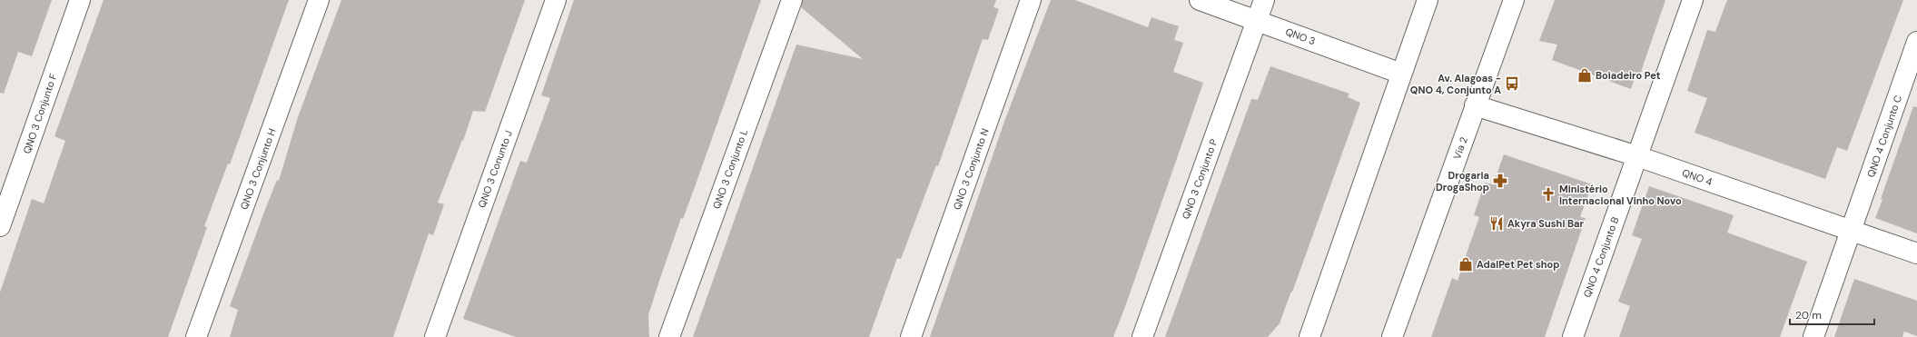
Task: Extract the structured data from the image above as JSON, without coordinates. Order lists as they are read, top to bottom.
{
  "streets": {
    "street": [
      "QNO 3",
      "QNO 3 Conjunto F",
      "QNO 4 Conjunto C",
      "Via 2",
      "QNO 3 Conjunto H",
      "QNO 3 Conunto J",
      "QNO 3 Conjunto L",
      "QNO 3 Conjunto N",
      "QNO 4",
      "QNO 3 Conjunto P",
      "QNO 4 Conjunto B"
    ]
  },
  "crossings": [
    ["QNO 3", "QNO 3 Conjunto P"],
    ["QNO 4 Conjunto C", "QNO 4"],
    ["Via 2", "QNO 4"],
    ["QNO 4", "QNO 4 Conjunto B"]
  ],
  "places": {
    "shop": ["Boiadeiro Pet", "AdalPet Pet shop"],
    "bus stop": ["Av. Alagoas - QNO 4, Conjunto A"],
    "pharmacy": ["Drogaria DrogaShop"],
    "church": ["Ministério Internacional Vinho Novo"],
    "restaurant": ["Akyra Sushi Bar"]
  },
  "scale_bar": "20 m"
}
